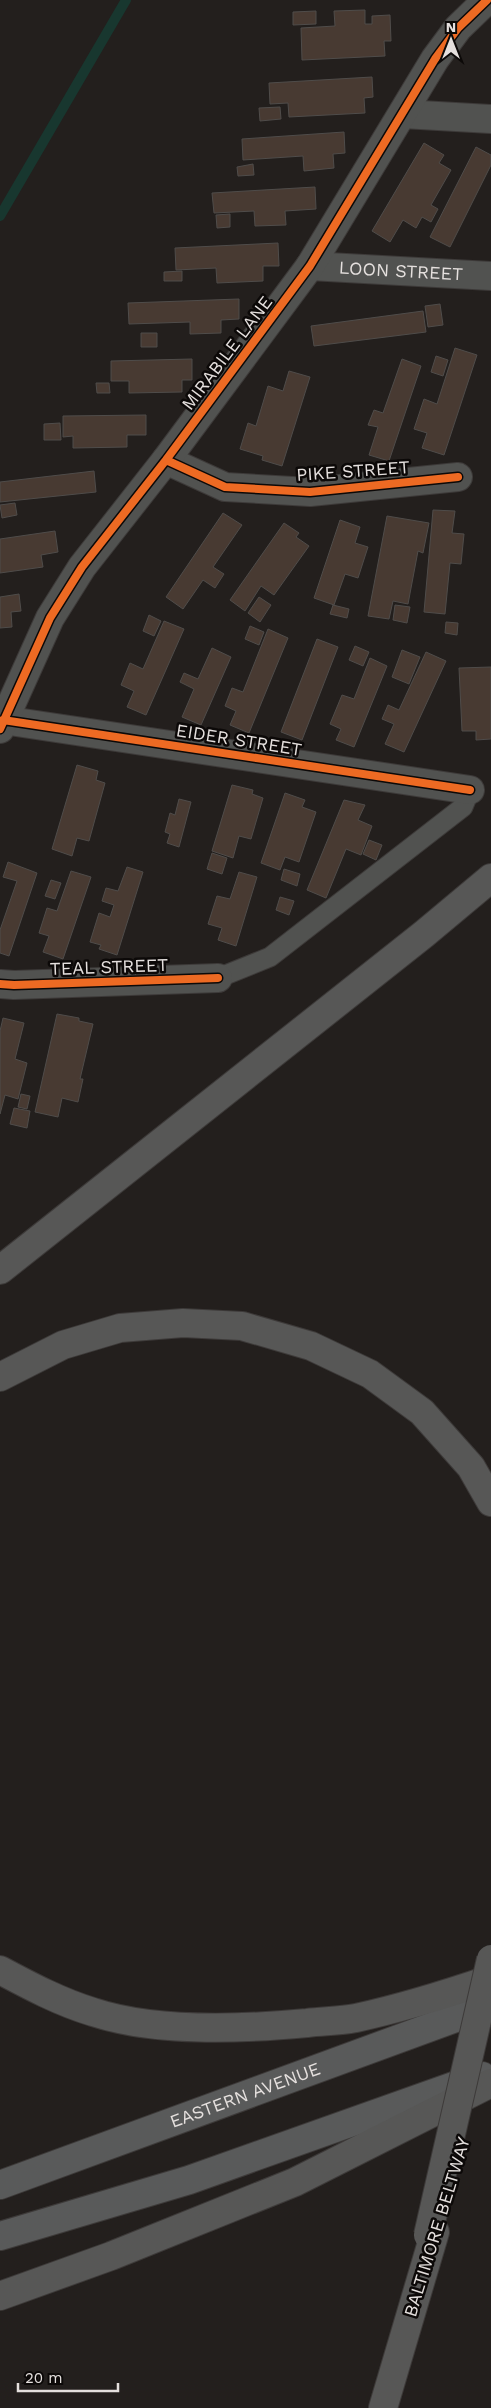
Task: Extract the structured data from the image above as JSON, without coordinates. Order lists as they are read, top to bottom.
{
  "streets": {
    "highway": ["BALTIMORE BELTWAY"],
    "main road": ["EASTERN AVENUE"],
    "street": [
      "LOON STREET",
      "MIRABILE LANE",
      "PIKE STREET",
      "EIDER STREET",
      "TEAL STREET"
    ]
  },
  "crossings": [
    ["LOON STREET", "MIRABILE LANE"],
    ["MIRABILE LANE", "PIKE STREET"],
    ["MIRABILE LANE", "EIDER STREET"]
  ],
  "scale_bar": "20 m",
  "north": "top"
}
